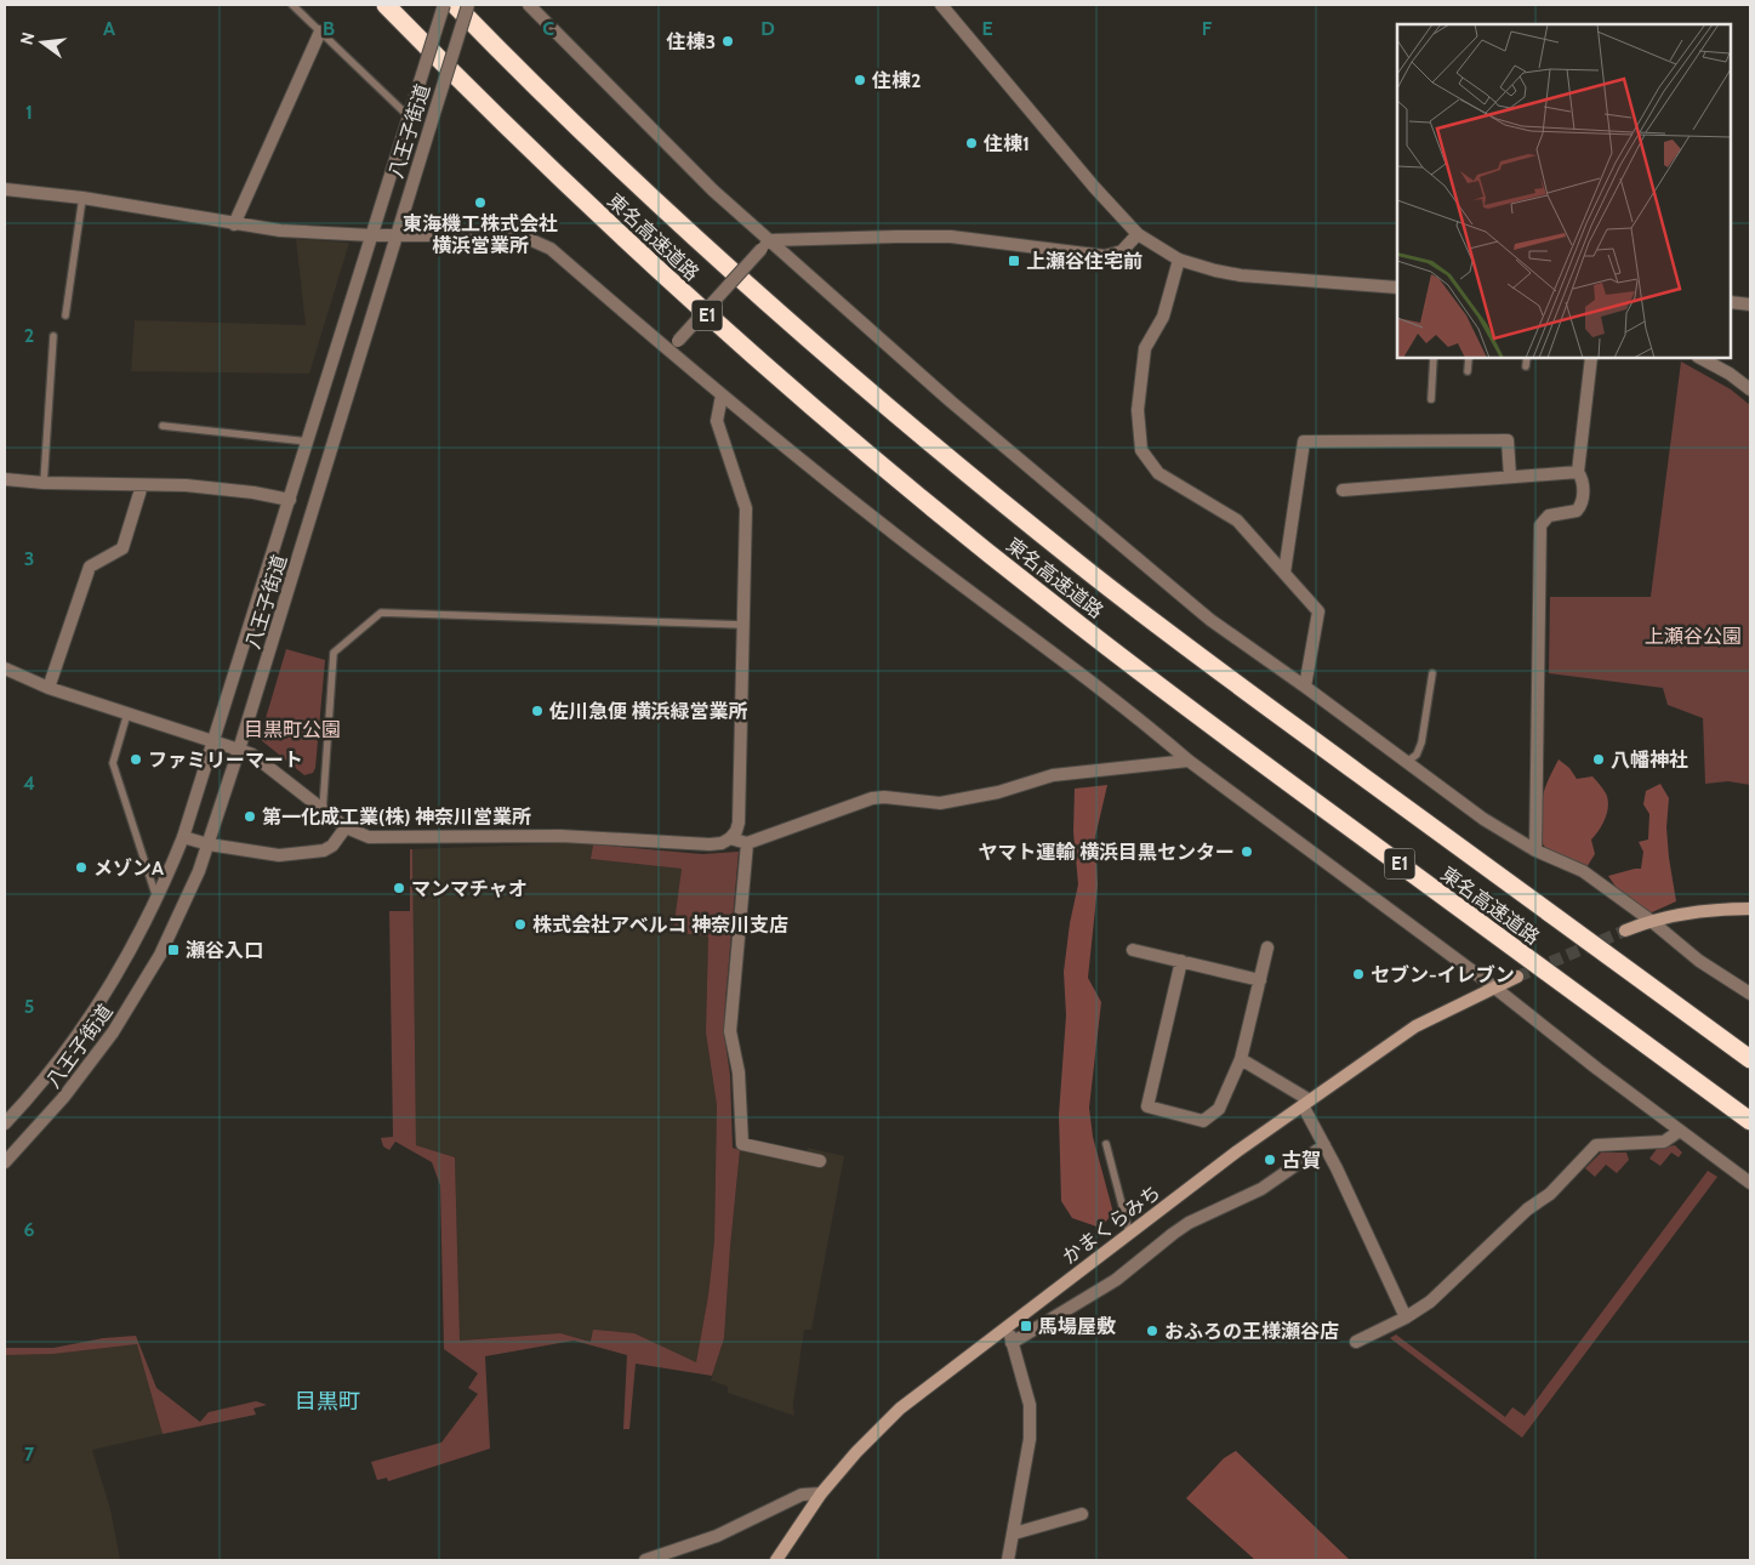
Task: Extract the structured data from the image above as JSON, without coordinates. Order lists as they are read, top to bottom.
{
  "streets": {
    "highway": ["東名高速道路", "E1"],
    "main road": ["かまくらみち"],
    "street": ["八王子街道"]
  },
  "districts": ["目黒町"],
  "parks": ["上瀬谷公園", "目黒町公園"],
  "places": {
    "other": [
      "住棟3",
      "住棟2",
      "住棟1",
      "東海機工株式会社 横浜営業所",
      "佐川急便 横浜緑営業所",
      "ファミリーマート",
      "八幡神社",
      "第一化成工業(株) 神奈川営業所",
      "ヤマト運輸 横浜目黒センター",
      "メゾンA",
      "マンマチャオ",
      "株式会社アベルコ 神奈川支店",
      "セブン-イレブン",
      "古賀",
      "おふろの王様瀬谷店"
    ],
    "transit": ["上瀬谷住宅前", "瀬谷入口", "馬場屋敷"]
  },
  "north": "left",
  "grid": {
    "columns": [
      "A",
      "B",
      "C",
      "D",
      "E",
      "F"
    ],
    "rows": [
      "1",
      "2",
      "3",
      "4",
      "5",
      "6",
      "7"
    ]
  }
}
